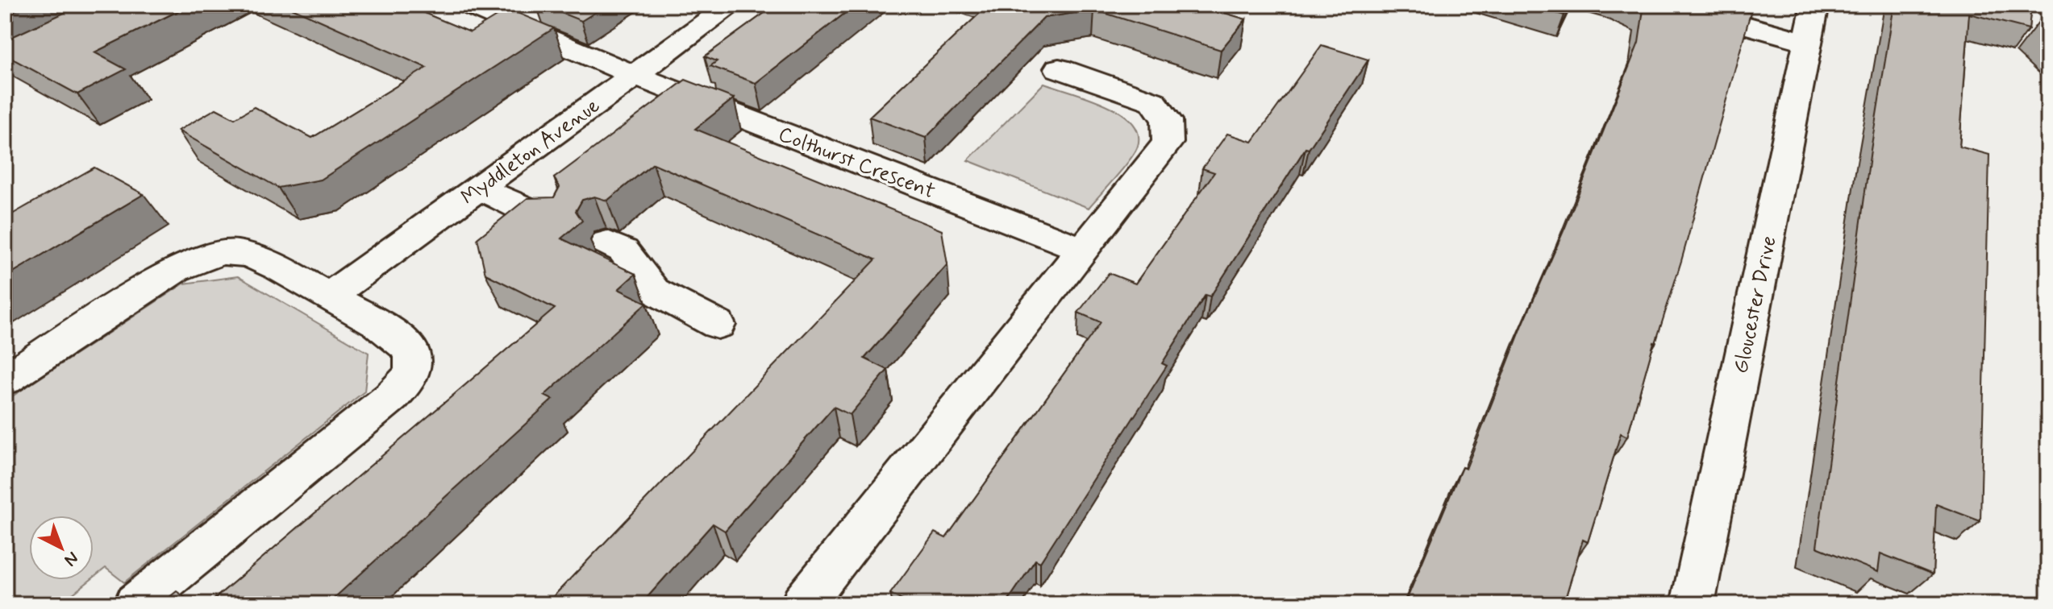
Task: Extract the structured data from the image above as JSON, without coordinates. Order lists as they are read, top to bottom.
{
  "streets": {
    "street": ["Myddleton Avenue", "Colthurst Crescent", "Gloucester Drive"]
  },
  "crossings": [
    ["Myddleton Avenue", "Colthurst Crescent"]
  ],
  "north": "bottom right"
}
